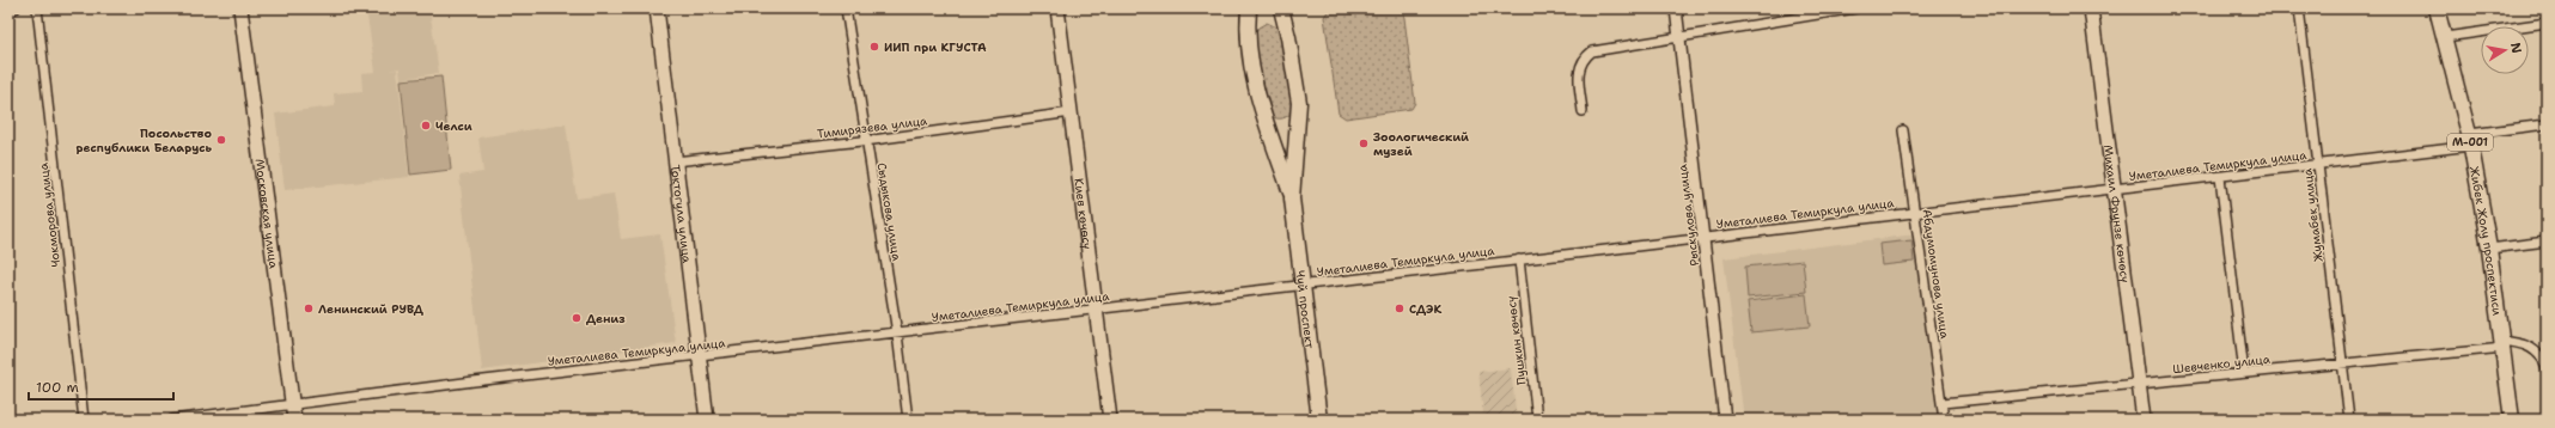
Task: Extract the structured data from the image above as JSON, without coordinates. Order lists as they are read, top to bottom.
{
  "streets": {
    "main road": [
      "М-001",
      "Московская улица",
      "Токтогула улица",
      "Киев көчөсү",
      "Михаил Фрунзе көчөсү",
      "Жибек Жолу проспектиси",
      "Чуй проспект"
    ],
    "street": [
      "Тимирязева улица",
      "Уметалиева Темиркула улица",
      "Сыдыкова улица",
      "Чокморова улица",
      "Рыскулова улица",
      "Жумабек улица",
      "Абдумомунова улица",
      "Пушкин көчөсү",
      "Шевченко улица"
    ]
  },
  "crossings": [
    ["Тимирязева улица", "Сыдыкова улица"],
    ["Тимирязева улица", "Токтогула улица"],
    ["Тимирязева улица", "Киев көчөсү"],
    ["Уметалиева Темиркула улица", "Сыдыкова улица"],
    ["Уметалиева Темиркула улица", "Московская улица"],
    ["Уметалиева Темиркула улица", "Токтогула улица"],
    ["Уметалиева Темиркула улица", "Киев көчөсү"],
    ["Уметалиева Темиркула улица", "Михаил Фрунзе көчөсү"],
    ["Уметалиева Темиркула улица", "Рыскулова улица"],
    ["Уметалиева Темиркула улица", "Жумабек улица"],
    ["Уметалиева Темиркула улица", "Жибек Жолу проспектиси"],
    ["Уметалиева Темиркула улица", "Абдумомунова улица"],
    ["Уметалиева Темиркула улица", "Чуй проспект"],
    ["Уметалиева Темиркула улица", "Пушкин көчөсү"],
    ["Михаил Фрунзе көчөсү", "Шевченко улица"],
    ["Жумабек улица", "Шевченко улица"],
    ["Жибек Жолу проспектиси", "Шевченко улица"],
    ["Абдумомунова улица", "Шевченко улица"]
  ],
  "places": [
    "ИИП при КГУСТА",
    "Челси",
    "Посольство республики Беларусь",
    "Зоологический музей",
    "Ленинский РУВД",
    "СДЭК",
    "Дениз"
  ],
  "scale_bar": "100 m",
  "north": "right"
}
